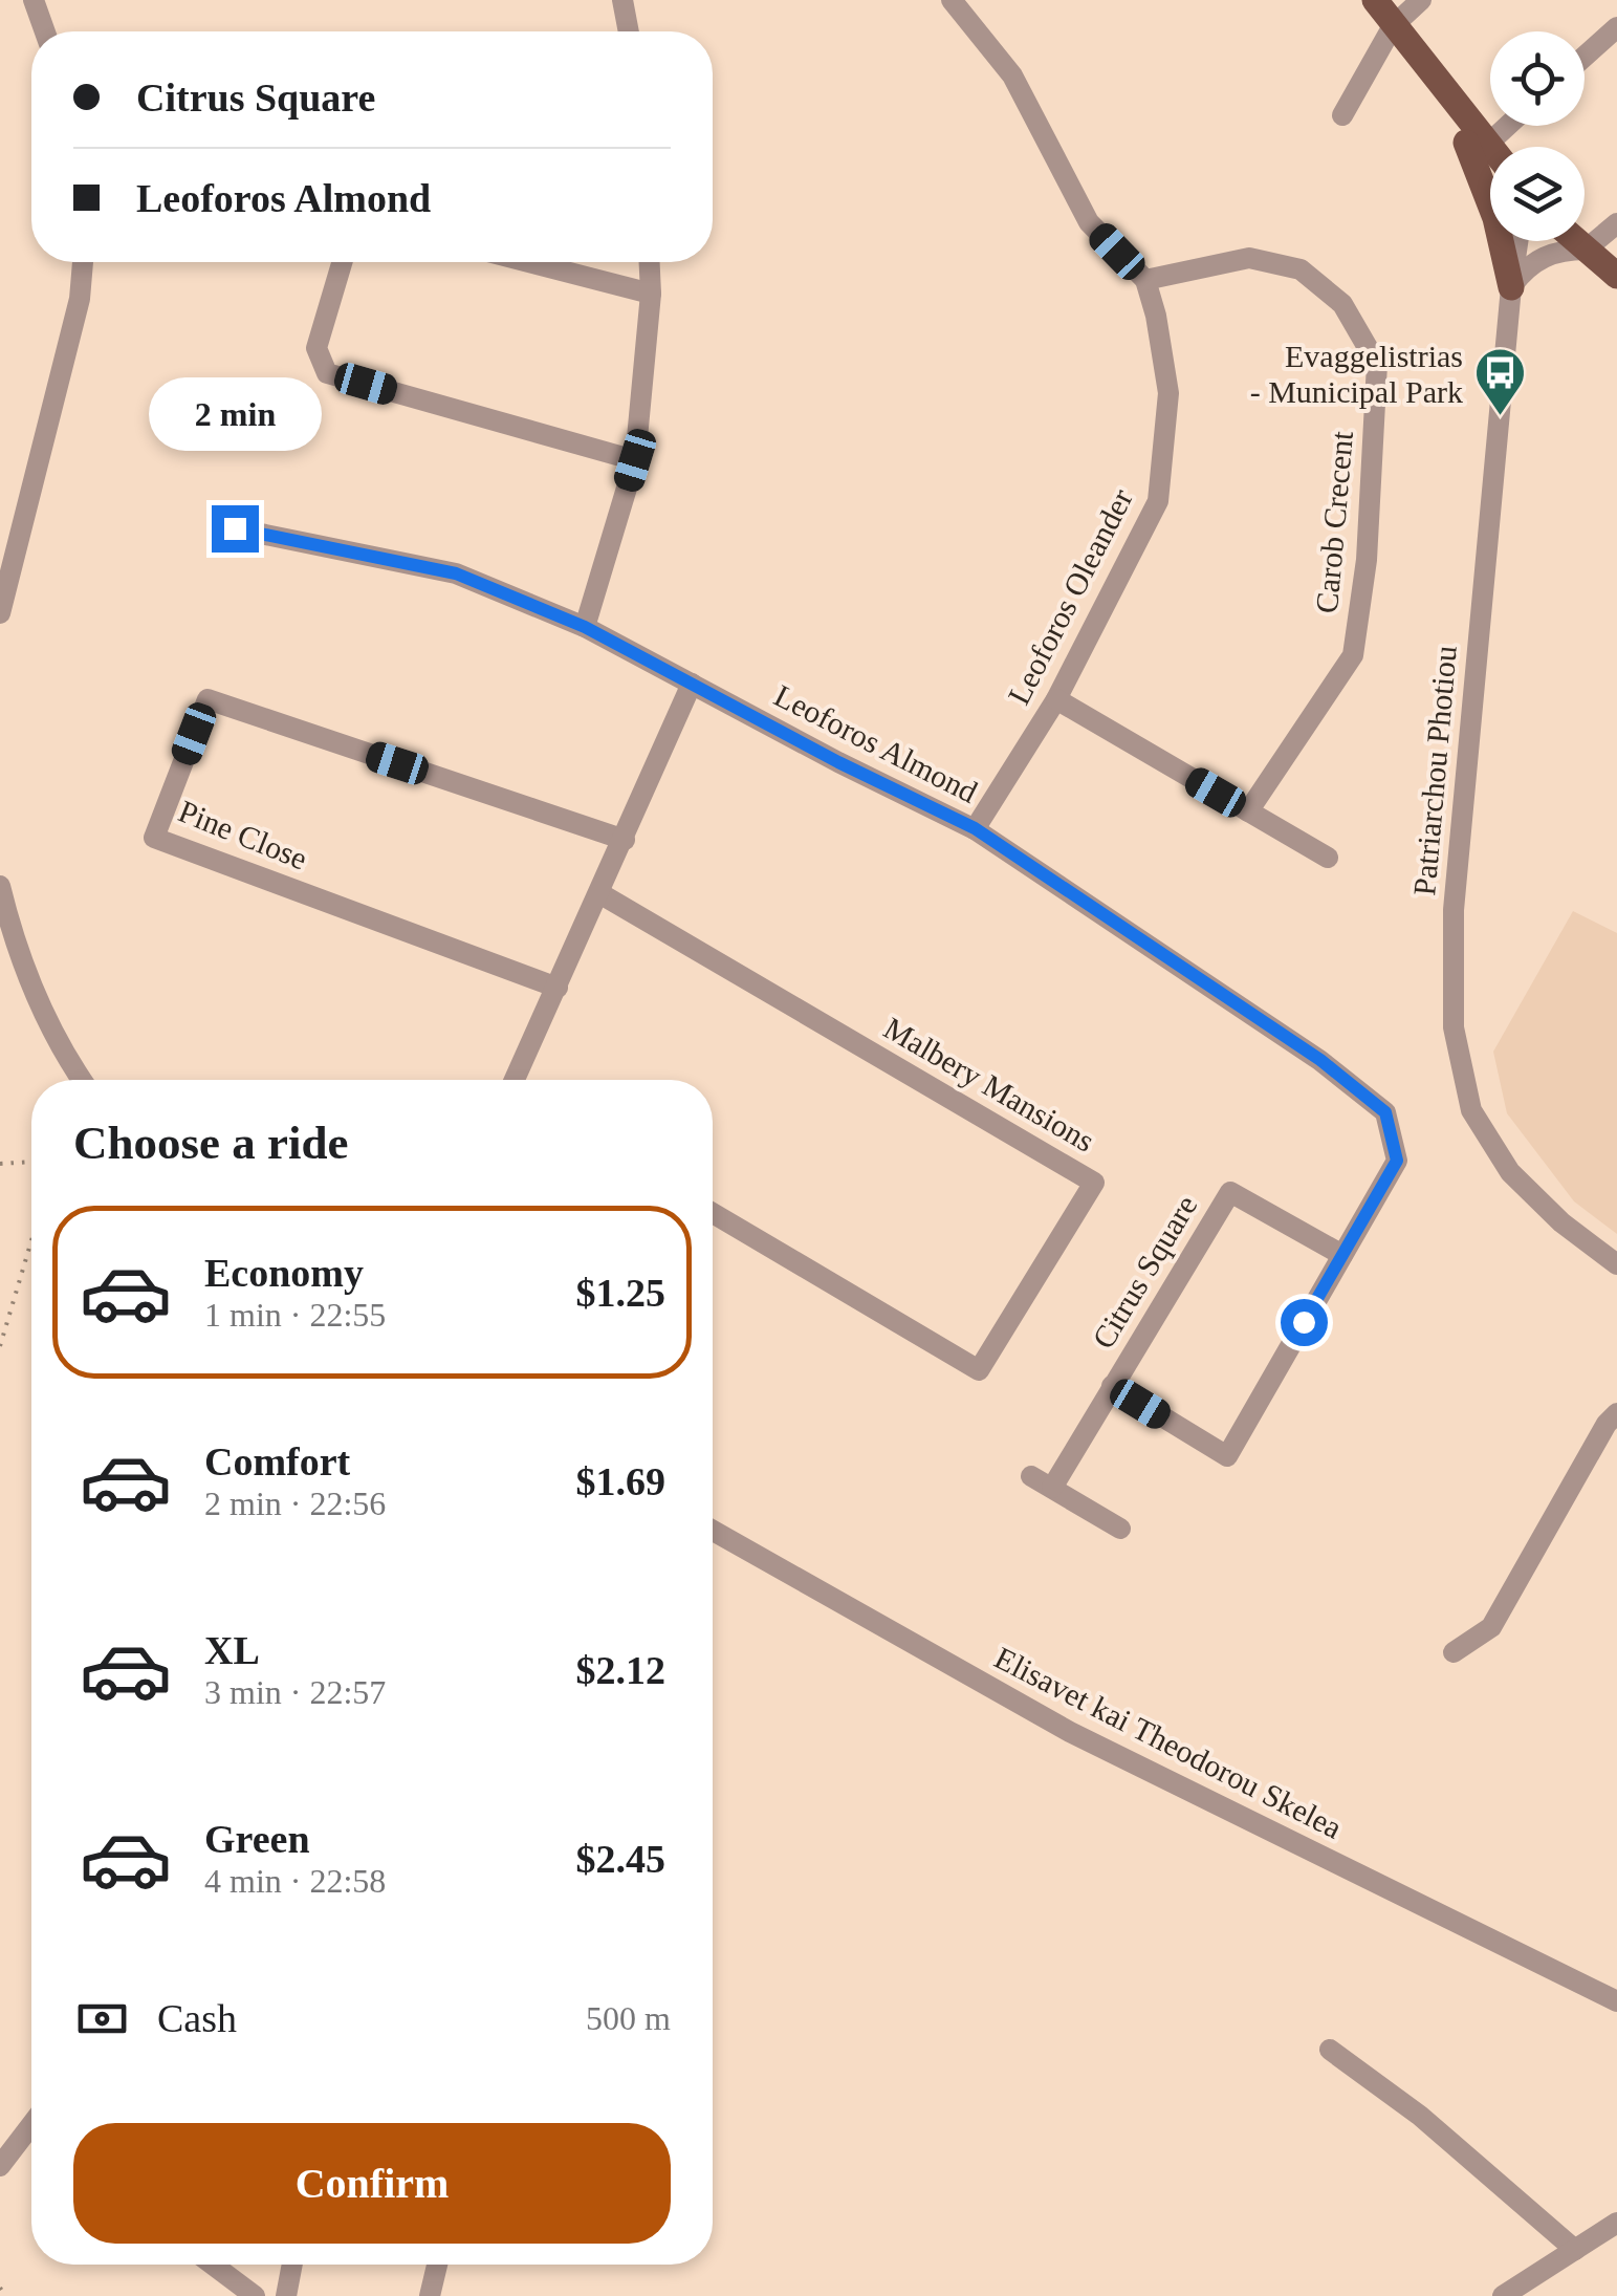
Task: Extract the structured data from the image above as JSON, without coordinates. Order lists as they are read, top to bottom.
{
  "streets": {
    "street": [
      "Carob Crecent",
      "Leoforos Oleander",
      "Leoforos Almond",
      "Patriarchou Photiou",
      "Pine Close",
      "Malbery Mansions",
      "Citrus Square",
      "Elisavet kai Theodorou Skelea"
    ]
  },
  "crossings": [
    ["Carob Crecent", "Leoforos Oleander"],
    ["Leoforos Oleander", "Leoforos Almond"],
    ["Leoforos Almond", "Citrus Square"]
  ],
  "places": {
    "bus stop": ["Evaggelistrias - Municipal Park"]
  },
  "page": {
    "banner": ["Citrus Square", "Leoforos Almond"],
    "bubble": "2 min",
    "heading": "Choose a ride",
    "list": [
      {
        "name": "Economy",
        "note": "1 min · 22:55",
        "value": "$1.25"
      },
      {
        "name": "Comfort",
        "note": "2 min · 22:56",
        "value": "$1.69"
      },
      {
        "name": "XL",
        "note": "3 min · 22:57",
        "value": "$2.12"
      },
      {
        "name": "Green",
        "note": "4 min · 22:58",
        "value": "$2.45"
      }
    ],
    "pay": ["Cash", "500 m"],
    "buttons": "Confirm"
  }
}
